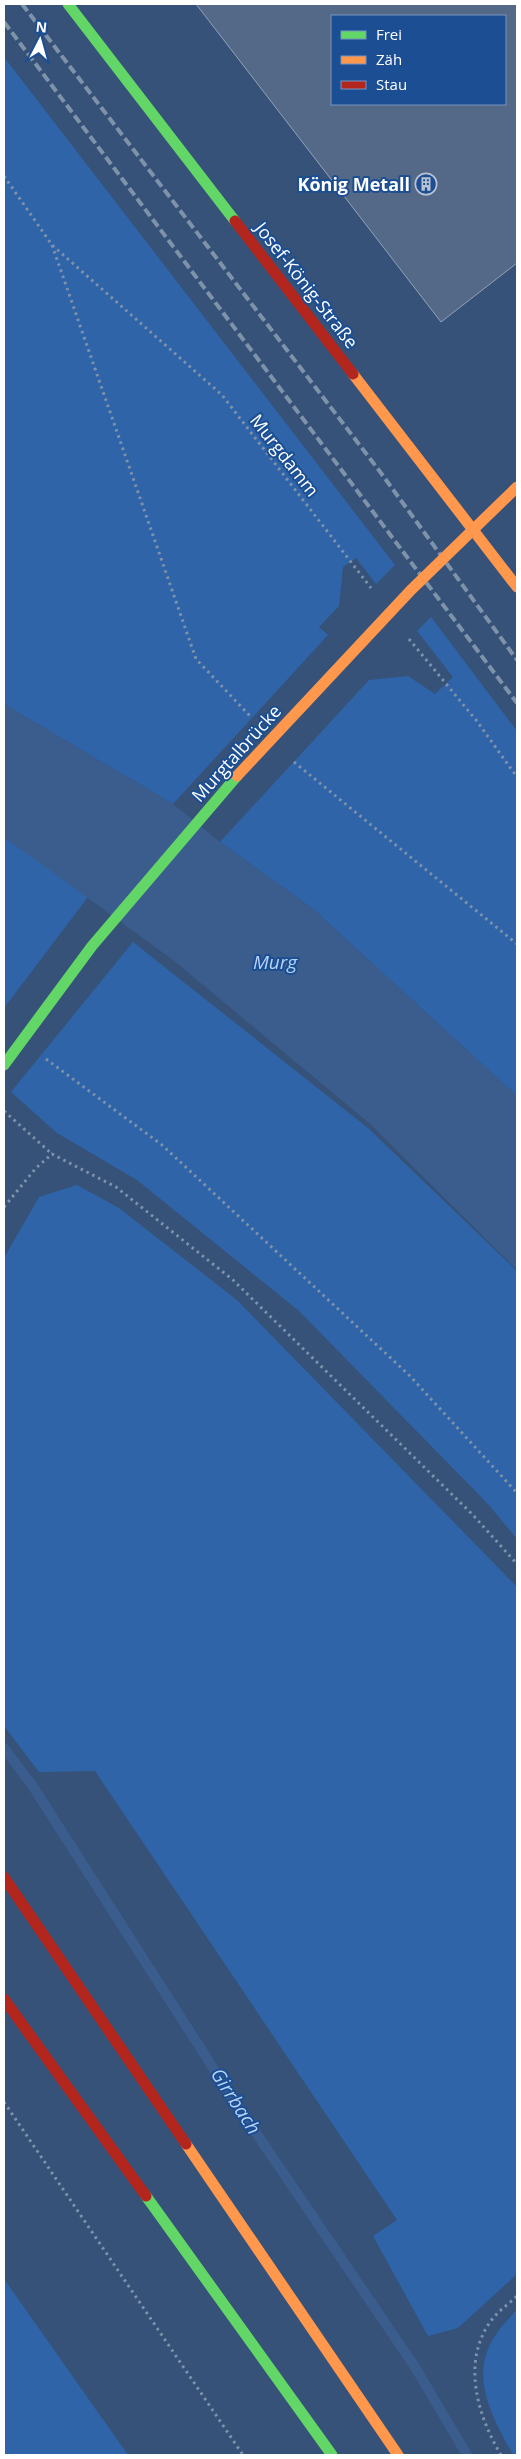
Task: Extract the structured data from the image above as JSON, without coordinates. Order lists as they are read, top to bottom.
{
  "streets": {
    "street": ["Josef-König-Straße", "Murgtalbrücke"],
    "path": ["Murgdamm"]
  },
  "water": ["Murg", "Girrbach"],
  "places": {
    "building": ["König Metall"]
  },
  "legend": ["Frei", "Zäh", "Stau"],
  "north": "top"
}
